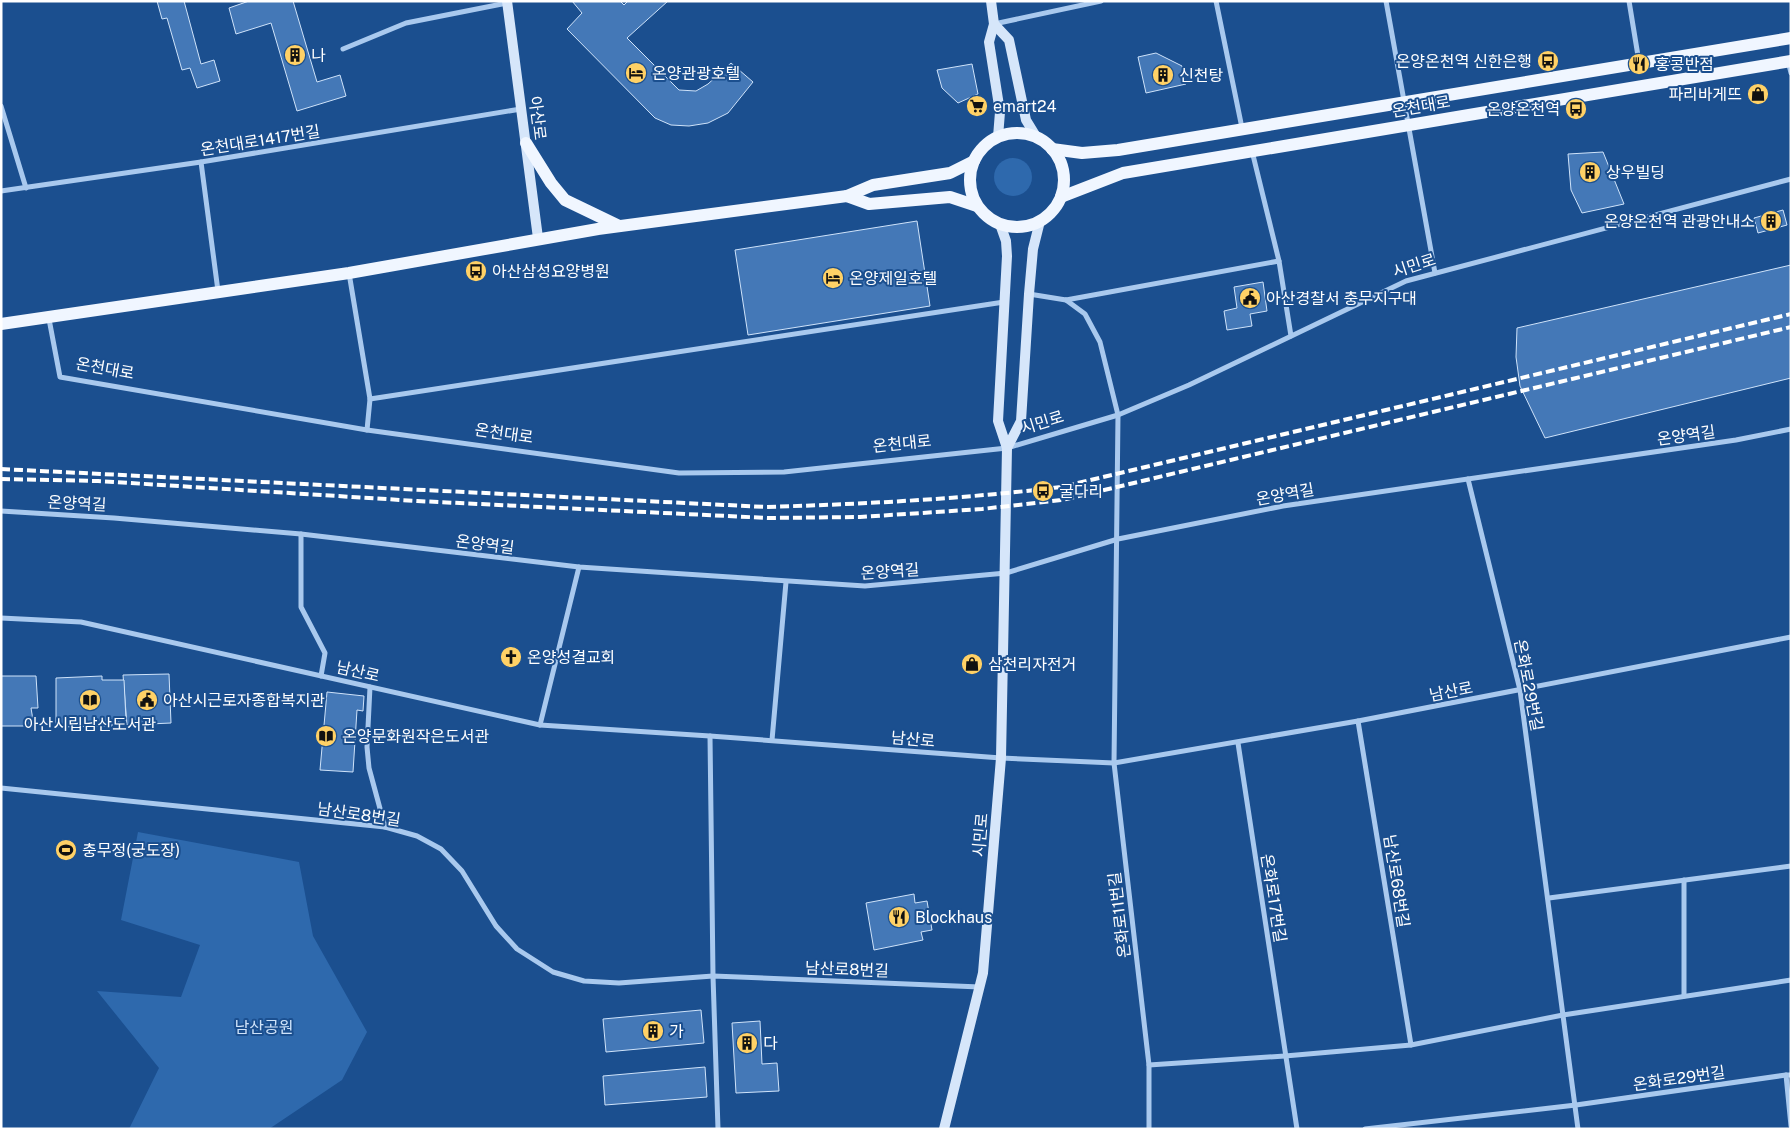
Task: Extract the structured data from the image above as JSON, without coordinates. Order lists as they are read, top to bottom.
{
  "streets": {
    "main road": ["온천대로", "아산로", "시민로"],
    "street": [
      "온천대로1417번길",
      "온양역길",
      "남산로",
      "온화로29번길",
      "남산로8번길",
      "남산로68번길",
      "온화로17번길",
      "온화로11번길"
    ]
  },
  "crossings": [
    ["온천대로", "시민로"],
    ["아산로", "온천대로1417번길"],
    ["시민로", "온양역길"],
    ["시민로", "남산로"],
    ["시민로", "남산로8번길"],
    ["온양역길", "온화로29번길"],
    ["남산로", "온화로29번길"],
    ["남산로", "남산로68번길"],
    ["남산로", "온화로17번길"],
    ["남산로", "온화로11번길"]
  ],
  "parks": ["남산공원"],
  "places": {
    "building": [
      "나",
      "신천탕",
      "상우빌딩",
      "온양온천역 관광안내소",
      "가",
      "다"
    ],
    "bus stop": [
      "온양온천역 신한은행",
      "온양온천역",
      "아산삼성요양병원",
      "굴다리"
    ],
    "restaurant": ["홍콩반점", "Blockhaus"],
    "hotel": ["온양관광호텔", "온양제일호텔"],
    "shop": ["파리바게뜨", "삼천리자전거"],
    "supermarket": ["emart24"],
    "public building": ["아산경찰서 충무지구대", "아산시근로자종합복지관"],
    "church": ["온양성결교회"],
    "library": ["아산시립남산도서관", "온양문화원작은도서관"],
    "sports": ["충무정(궁도장)"]
  }
}
